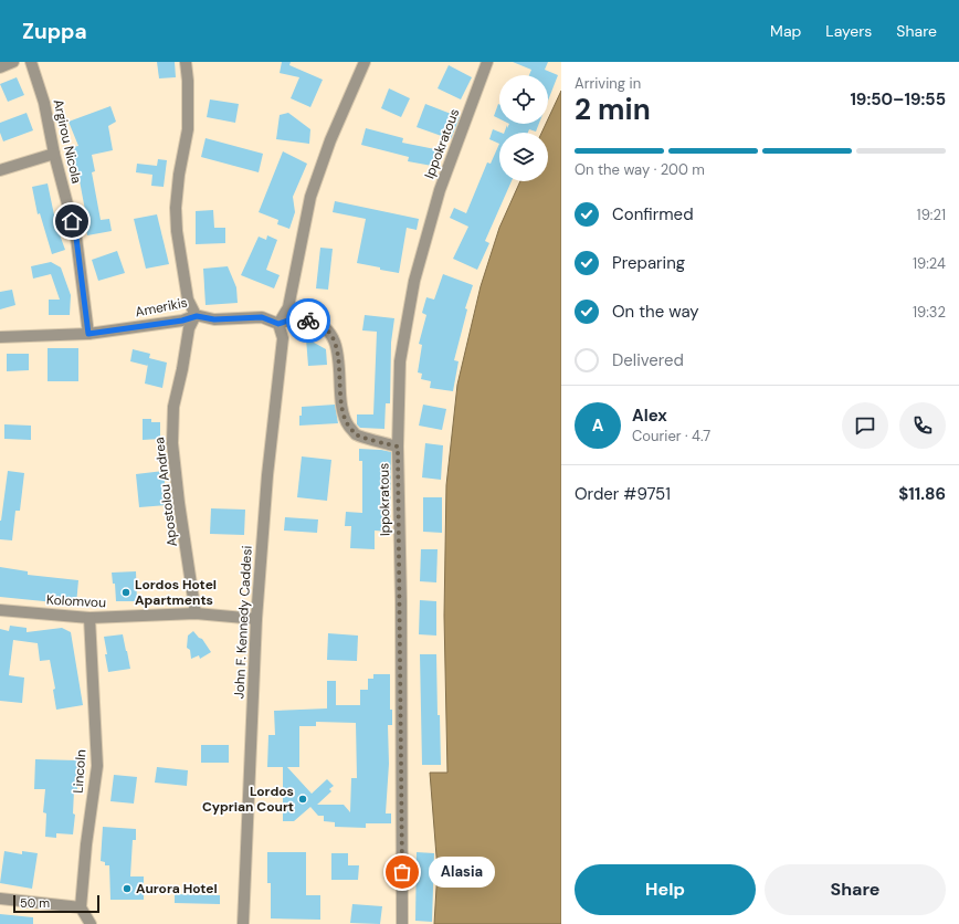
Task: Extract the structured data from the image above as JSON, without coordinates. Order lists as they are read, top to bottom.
{
  "streets": {
    "street": [
      "Argirou Nicola",
      "Ippokratous",
      "Amerikis",
      "Apostolou Andrea",
      "Kolomvou",
      "John F. Kennedy Caddesi",
      "Lincoln"
    ]
  },
  "crossings": [
    ["Argirou Nicola", "Amerikis"],
    ["Ippokratous", "Amerikis"],
    ["Amerikis", "Apostolou Andrea"],
    ["Amerikis", "John F. Kennedy Caddesi"],
    ["Apostolou Andrea", "Kolomvou"],
    ["Kolomvou", "John F. Kennedy Caddesi"],
    ["Kolomvou", "Lincoln"]
  ],
  "places": [
    "Lordos Hotel Apartments",
    "Lordos Cyprian Court",
    "Alasia",
    "Aurora Hotel"
  ],
  "scale_bar": "50 m",
  "page": {
    "header": "Zuppa",
    "nav": ["Map", "Layers", "Share"],
    "heading": ["2 min", "Arriving in", "19:50–19:55"],
    "panel": [
      "Alex",
      "Courier · 4.7",
      "Order #9751",
      "$11.86"
    ],
    "bar": "On the way · 200 m",
    "list": [
      ["Confirmed", "19:21"],
      ["Preparing", "19:24"],
      ["On the way", "19:32"],
      "Delivered"
    ],
    "round": "A",
    "buttons": ["Help", "Share"],
    "bubble": "Alasia",
    "scale": "50 m"
  }
}
